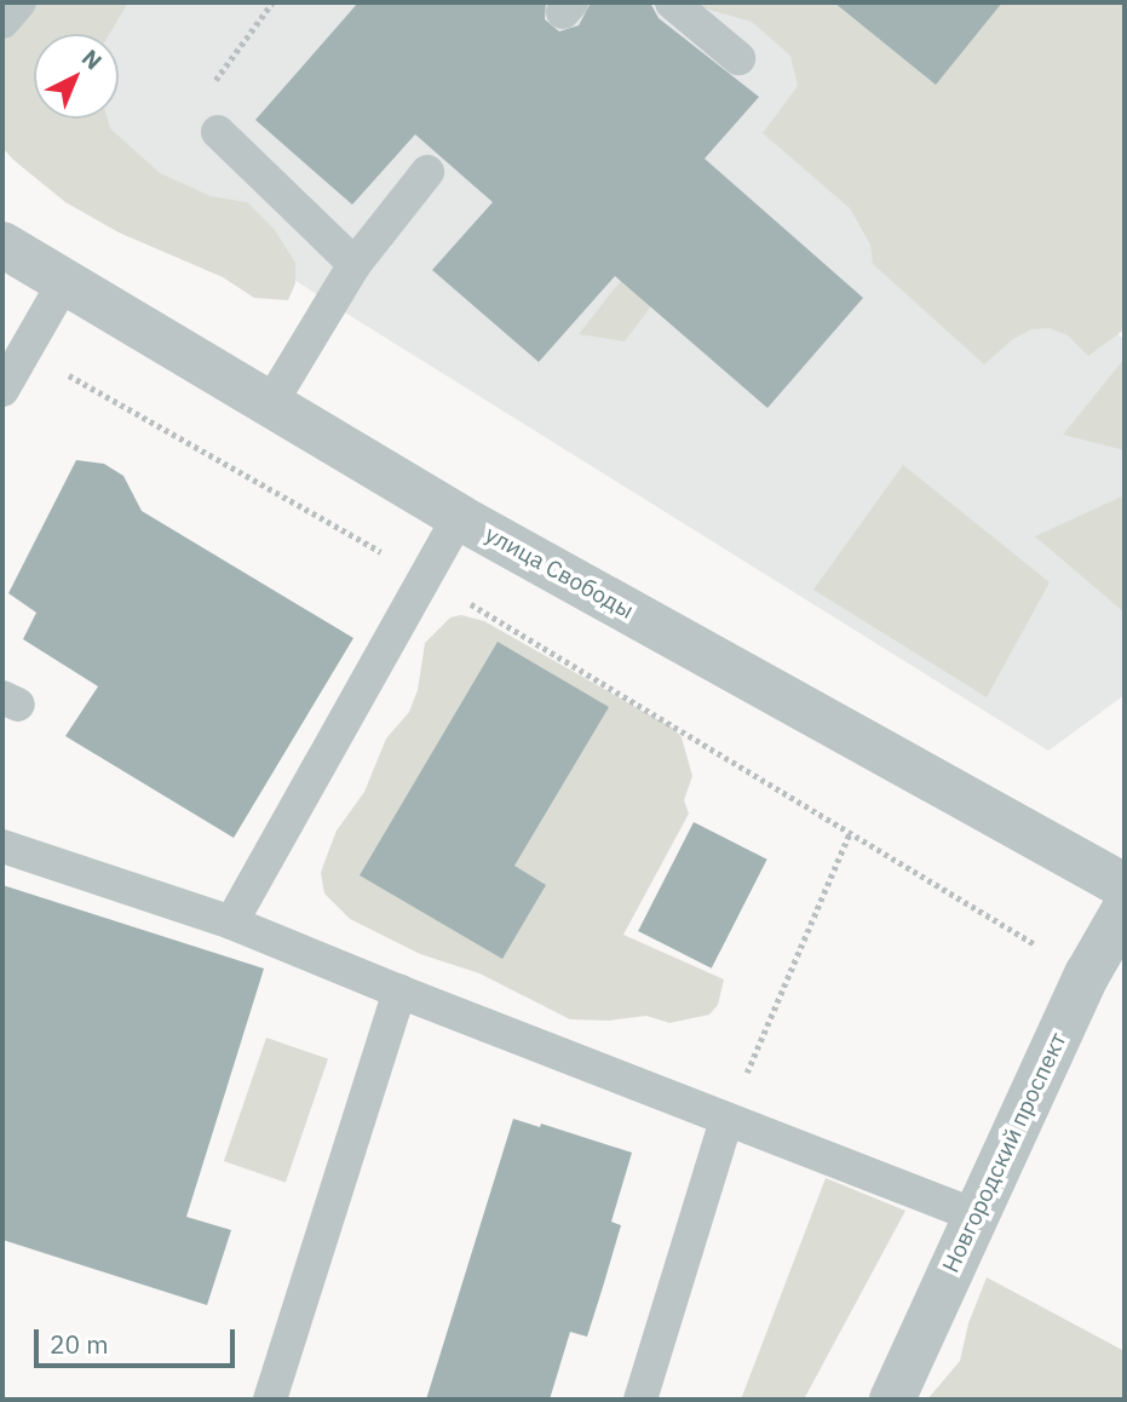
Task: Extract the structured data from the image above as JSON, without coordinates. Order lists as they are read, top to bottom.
{
  "streets": {
    "street": ["улица Свободы", "Новгородский проспект"]
  },
  "scale_bar": "20 m",
  "north": "top right"
}
